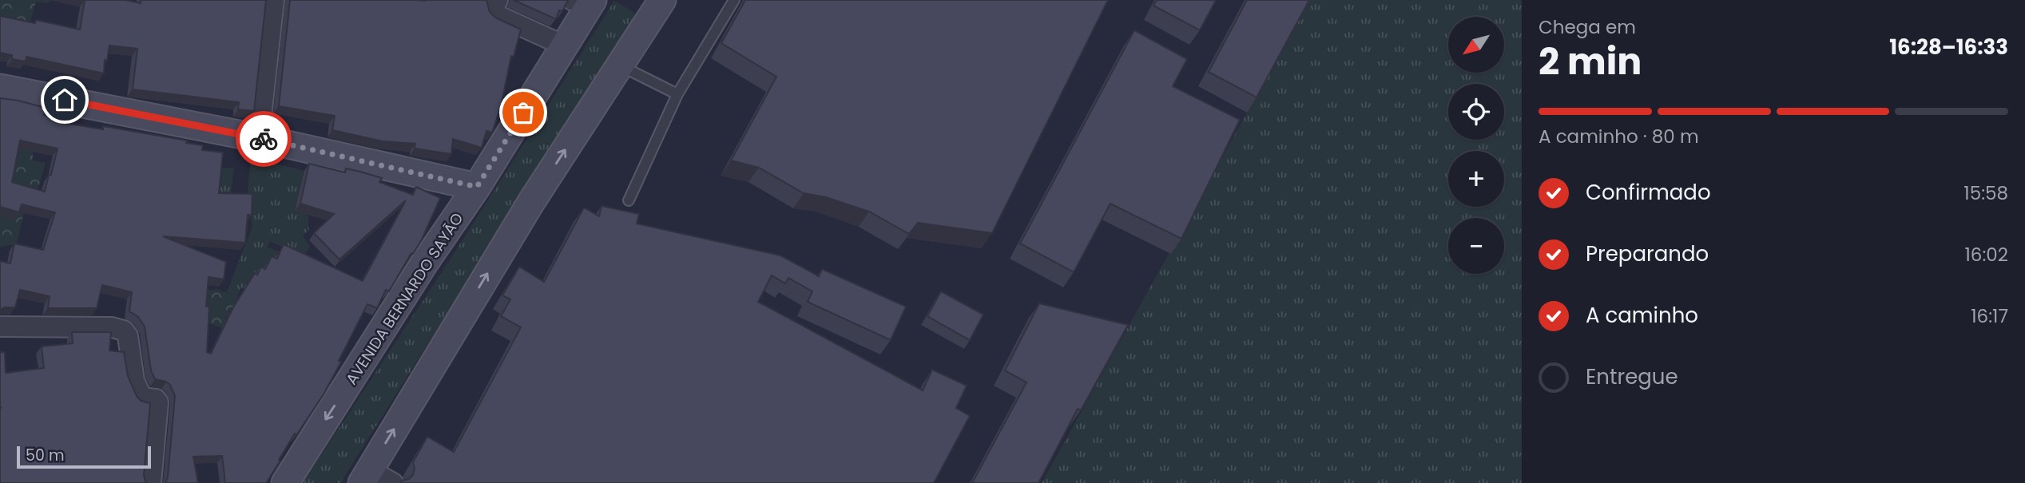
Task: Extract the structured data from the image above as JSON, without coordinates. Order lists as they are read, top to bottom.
{
  "streets": {
    "street": ["AVENIDA BERNARDO SAYÃO"]
  },
  "scale_bar": "50 m",
  "north": "bottom left",
  "page": {
    "heading": ["2 min", "Chega em", "16:28–16:33"],
    "map_buttons": ["+", "−"],
    "bar": "A caminho · 80 m",
    "list": [
      ["Confirmado", "15:58"],
      ["Preparando", "16:02"],
      ["A caminho", "16:17"],
      "Entregue"
    ],
    "scale": "50 m"
  }
}
